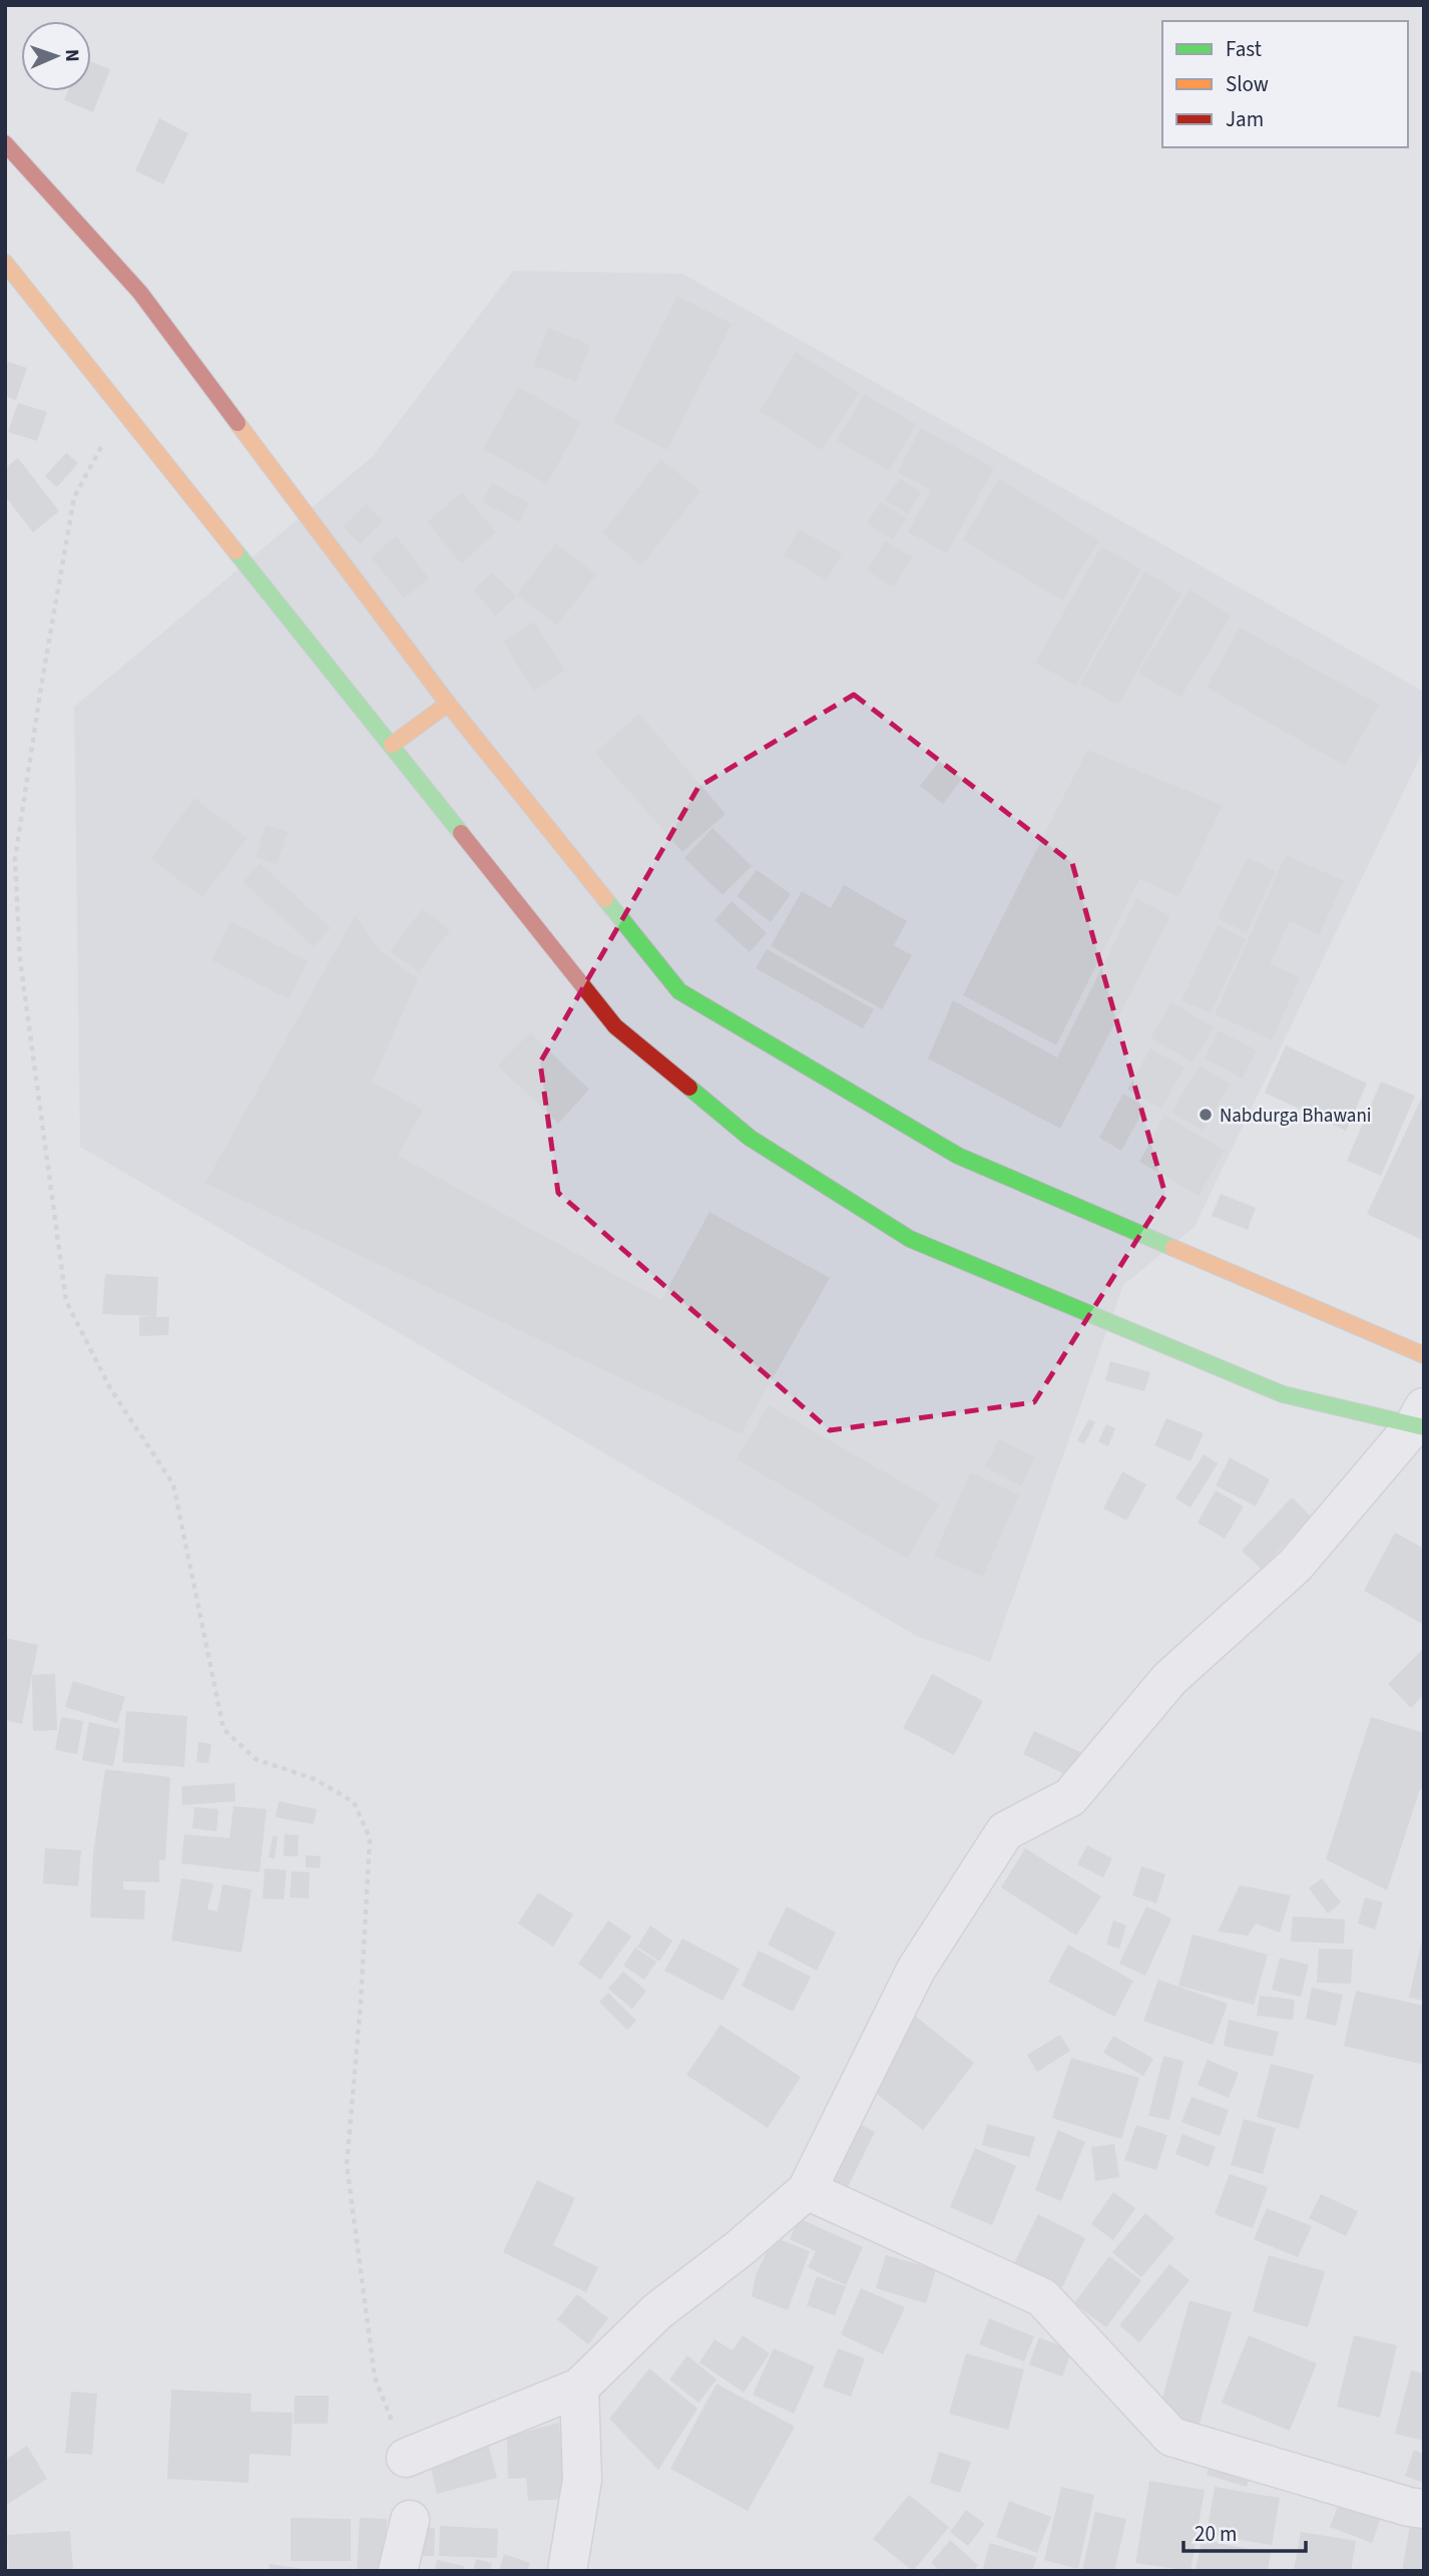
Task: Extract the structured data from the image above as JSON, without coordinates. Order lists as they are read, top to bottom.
{
  "places": ["Nabdurga Bhawani"],
  "legend": ["Fast", "Slow", "Jam"],
  "scale_bar": "20 m",
  "north": "right"
}
